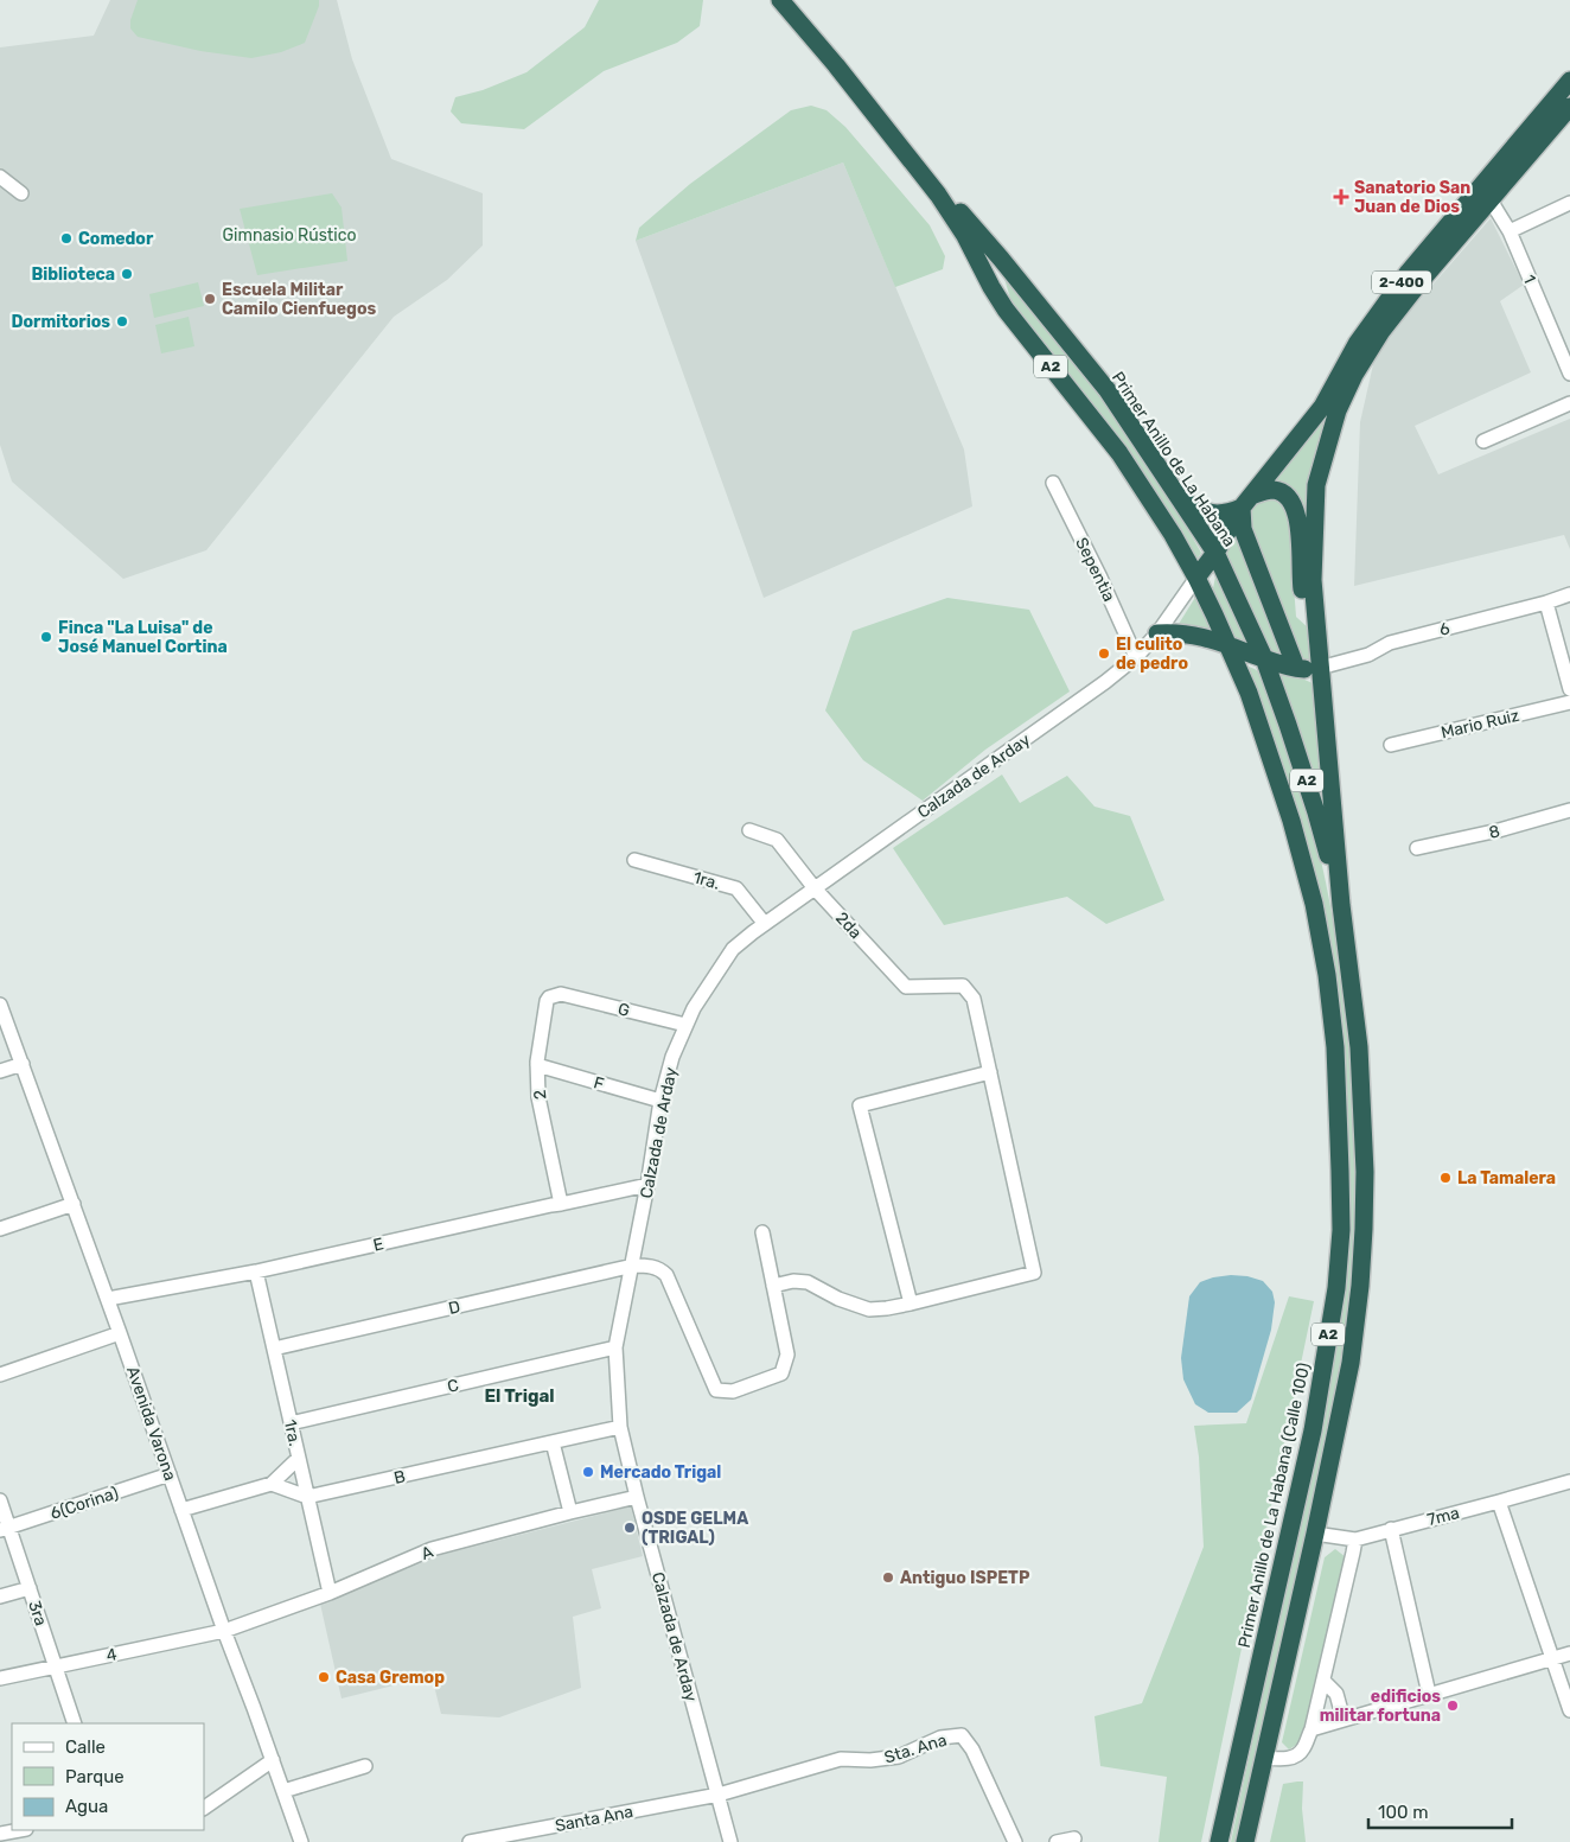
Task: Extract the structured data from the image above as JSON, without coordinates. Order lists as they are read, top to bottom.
{
  "streets": {
    "highway": [
      "2-400",
      "A2",
      "Primer Anillo de La Habana",
      "Primer Anillo de La Habana (Calle 100)"
    ],
    "street": [
      "1",
      "Sepentia",
      "6",
      "Mario Ruiz",
      "Calzada de Arday",
      "8",
      "1ra.",
      "2da",
      "G",
      "F",
      "2",
      "E",
      "D",
      "C",
      "Avenida Varona",
      "B",
      "6(Corina)",
      "7ma",
      "A",
      "3ra",
      "4",
      "Sta. Ana",
      "Santa Ana"
    ]
  },
  "crossings": [
    ["1", "2-400"],
    ["2-400", "A2"],
    ["2-400", "Primer Anillo de La Habana"],
    ["2-400", "6"],
    ["A2", "Primer Anillo de La Habana"],
    ["A2", "Calzada de Arday"],
    ["A2", "Primer Anillo de La Habana (Calle 100)"],
    ["A2", "7ma"],
    ["Primer Anillo de La Habana", "Calzada de Arday"],
    ["Sepentia", "Calzada de Arday"],
    ["Calzada de Arday", "1ra."],
    ["Calzada de Arday", "2da"],
    ["Calzada de Arday", "G"],
    ["Calzada de Arday", "F"],
    ["Calzada de Arday", "E"],
    ["Calzada de Arday", "D"],
    ["Calzada de Arday", "C"],
    ["Calzada de Arday", "B"],
    ["Calzada de Arday", "A"],
    ["Calzada de Arday", "Sta. Ana"],
    ["Calzada de Arday", "Santa Ana"],
    ["1ra.", "E"],
    ["1ra.", "D"],
    ["1ra.", "C"],
    ["1ra.", "B"],
    ["1ra.", "A"],
    ["G", "2"],
    ["F", "2"],
    ["2", "E"],
    ["E", "Avenida Varona"],
    ["Avenida Varona", "6(Corina)"],
    ["Avenida Varona", "A"],
    ["Avenida Varona", "4"],
    ["6(Corina)", "3ra"],
    ["A", "4"],
    ["3ra", "4"],
    ["Sta. Ana", "Santa Ana"]
  ],
  "districts": ["El Trigal"],
  "parks": ["Gimnasio Rústico"],
  "places": {
    "health": ["Sanatorio San Juan de Dios"],
    "other": [
      "Comedor",
      "Biblioteca",
      "Escuela Militar Camilo Cienfuegos",
      "Dormitorios",
      "Finca \"La Luisa\" de José Manuel Cortina",
      "El culito de pedro",
      "La Tamalera",
      "Mercado Trigal",
      "OSDE GELMA (TRIGAL)",
      "Antiguo ISPETP",
      "Casa Gremop",
      "edificios militar fortuna"
    ]
  },
  "legend": ["Calle", "Parque", "Agua"],
  "scale_bar": "100 m"
}
